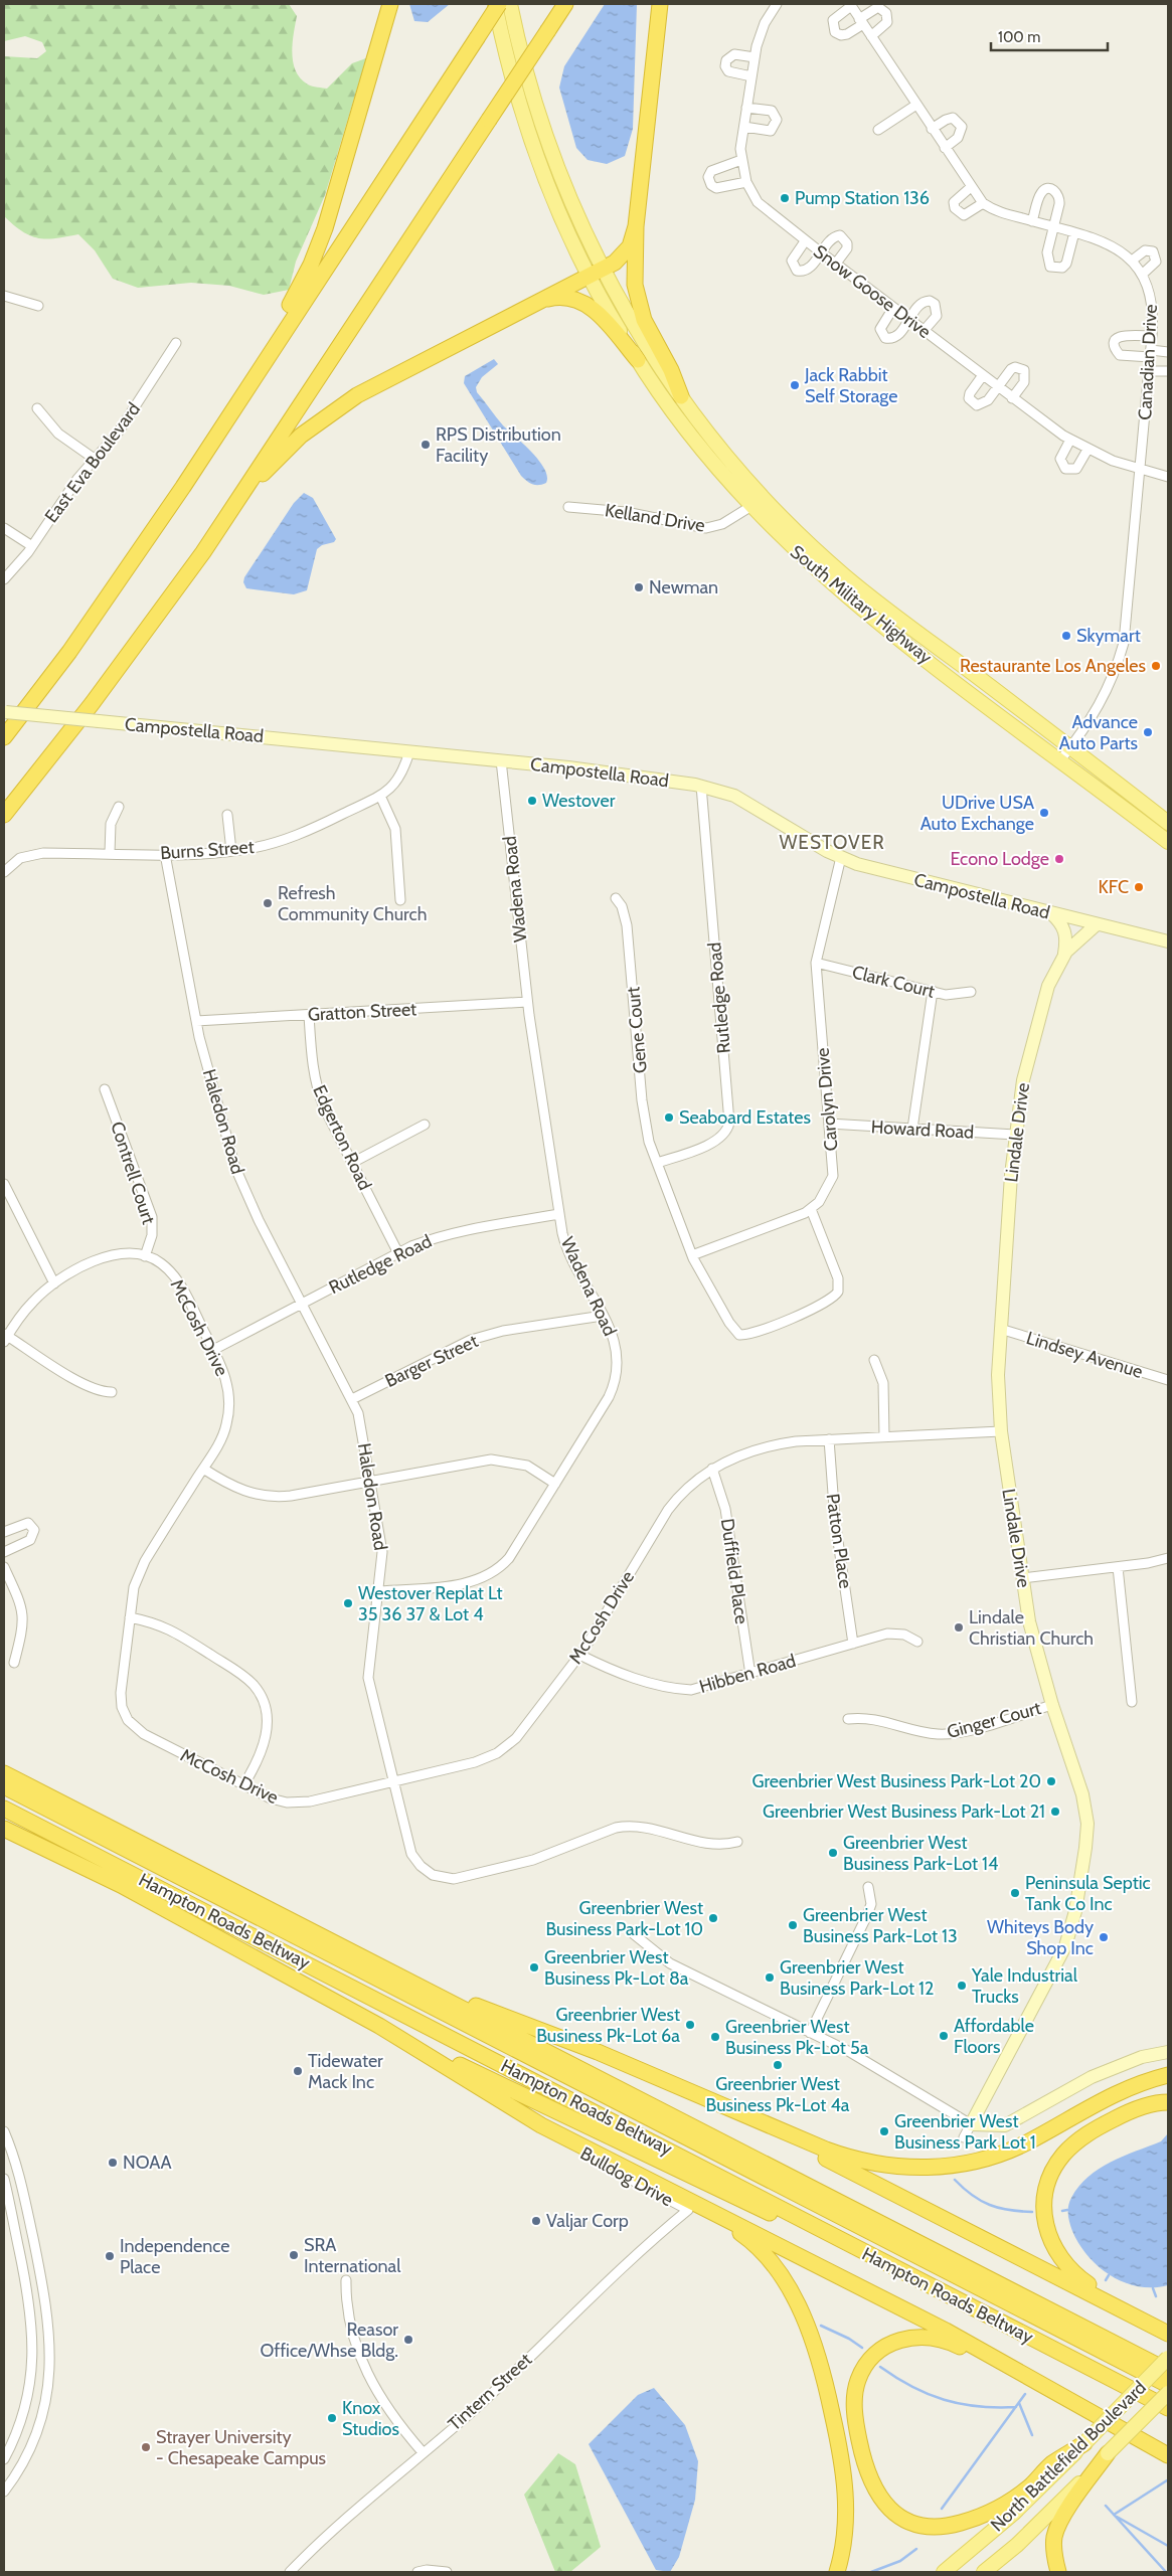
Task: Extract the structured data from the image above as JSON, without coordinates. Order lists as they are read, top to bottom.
{
  "streets": {
    "highway": ["Hampton Roads Beltway"],
    "main road": ["South Military Highway", "North Battlefield Boulevard"],
    "street": [
      "Snow Goose Drive",
      "Canadian Drive",
      "East Eva Boulevard",
      "Kelland Drive",
      "Campostella Road",
      "Burns Street",
      "Wadena Road",
      "Clark Court",
      "Rutledge Road",
      "Gratton Street",
      "Gene Court",
      "Carolyn Drive",
      "Haledon Road",
      "Howard Road",
      "Lindale Drive",
      "Edgerton Road",
      "Contrell Court",
      "McCosh Drive",
      "Lindsey Avenue",
      "Barger Street",
      "Patton Place",
      "Duffield Place",
      "Hibben Road",
      "Ginger Court",
      "Bulldog Drive",
      "Tintern Street"
    ]
  },
  "crossings": [
    ["Snow Goose Drive", "Canadian Drive"],
    ["Canadian Drive", "South Military Highway"],
    ["Kelland Drive", "South Military Highway"],
    ["Campostella Road", "Burns Street"],
    ["Campostella Road", "Wadena Road"],
    ["Campostella Road", "Rutledge Road"],
    ["Campostella Road", "Carolyn Drive"],
    ["Campostella Road", "Lindale Drive"],
    ["Burns Street", "Haledon Road"],
    ["Wadena Road", "Rutledge Road"],
    ["Wadena Road", "Gratton Street"],
    ["Wadena Road", "Haledon Road"],
    ["Wadena Road", "Barger Street"],
    ["Clark Court", "Carolyn Drive"],
    ["Rutledge Road", "Gene Court"],
    ["Rutledge Road", "Haledon Road"],
    ["Rutledge Road", "Edgerton Road"],
    ["Rutledge Road", "McCosh Drive"],
    ["Gratton Street", "Haledon Road"],
    ["Gratton Street", "Edgerton Road"],
    ["Gene Court", "Carolyn Drive"],
    ["Carolyn Drive", "Howard Road"],
    ["Haledon Road", "McCosh Drive"],
    ["Haledon Road", "Barger Street"],
    ["Howard Road", "Lindale Drive"],
    ["Lindale Drive", "McCosh Drive"],
    ["Lindale Drive", "Lindsey Avenue"],
    ["Lindale Drive", "Ginger Court"],
    ["Contrell Court", "McCosh Drive"],
    ["McCosh Drive", "Patton Place"],
    ["McCosh Drive", "Duffield Place"],
    ["McCosh Drive", "Hibben Road"],
    ["Patton Place", "Hibben Road"],
    ["Duffield Place", "Hibben Road"],
    ["Bulldog Drive", "Tintern Street"]
  ],
  "districts": ["WESTOVER"],
  "places": [
    "Pump Station 136",
    "Jack Rabbit Self Storage",
    "RPS Distribution Facility",
    "Newman",
    "Skymart",
    "Restaurante Los Angeles",
    "Advance Auto Parts",
    "Westover",
    "UDrive USA Auto Exchange",
    "Econo Lodge",
    "KFC",
    "Refresh Community Church",
    "Seaboard Estates",
    "Westover Replat Lt 35 36 37 & Lot 4",
    "Lindale Christian Church",
    "Greenbrier West Business Park-Lot 20",
    "Greenbrier West Business Park-Lot 21",
    "Greenbrier West Business Park-Lot 14",
    "Peninsula Septic Tank Co Inc",
    "Greenbrier West Business Park-Lot 10",
    "Greenbrier West Business Park-Lot 13",
    "Whiteys Body Shop Inc",
    "Greenbrier West Business Pk-Lot 8a",
    "Greenbrier West Business Park-Lot 12",
    "Yale Industrial Trucks",
    "Greenbrier West Business Pk-Lot 6a",
    "Affordable Floors",
    "Greenbrier West Business Pk-Lot 5a",
    "Greenbrier West Business Pk-Lot 4a",
    "Tidewater Mack Inc",
    "Greenbrier West Business Park Lot 1",
    "NOAA",
    "Valjar Corp",
    "SRA International",
    "Independence Place",
    "Reasor Office/Whse Bldg.",
    "Knox Studios",
    "Strayer University - Chesapeake Campus"
  ],
  "scale_bar": "100 m"
}
